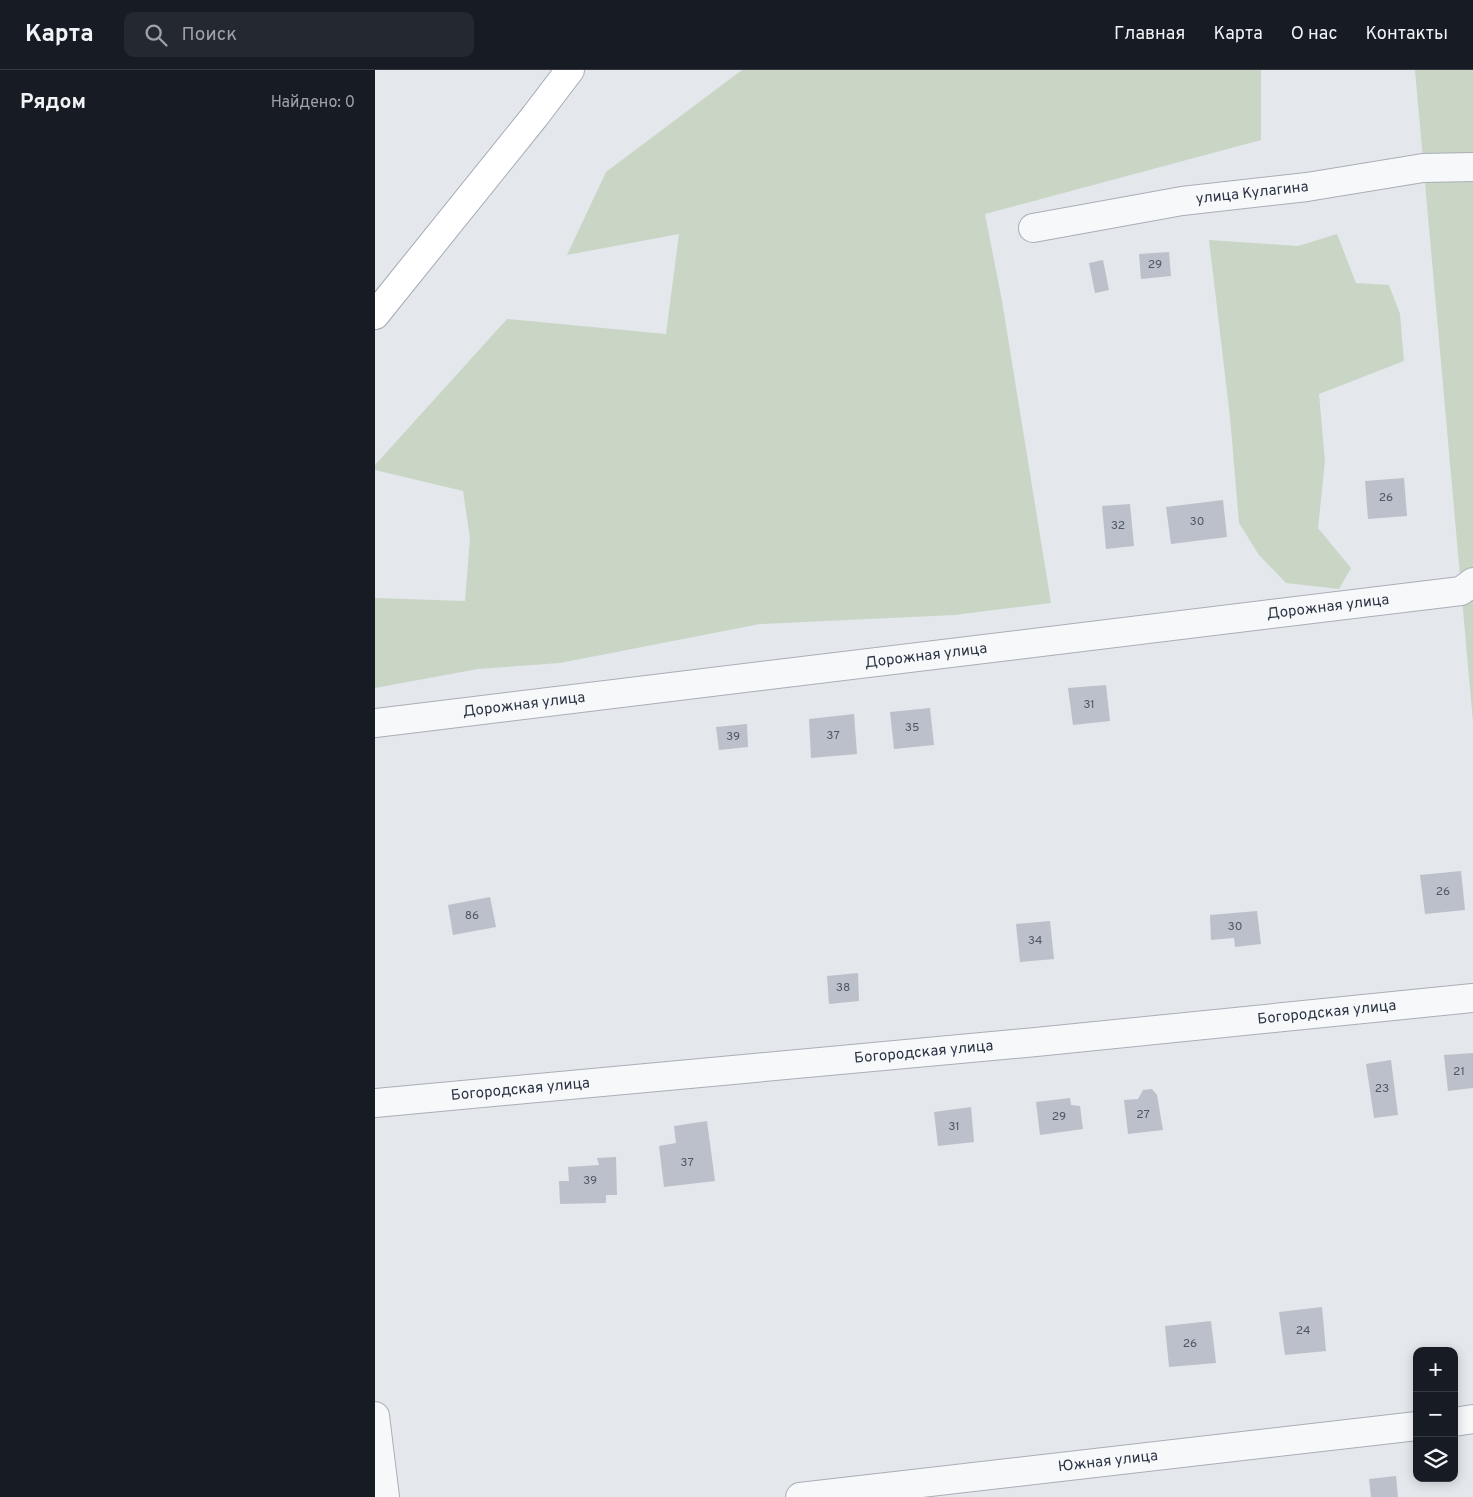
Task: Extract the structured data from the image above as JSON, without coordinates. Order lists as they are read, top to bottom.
{
  "streets": {
    "street": [
      "улица Кулагина",
      "Дорожная улица",
      "Богородская улица",
      "Южная улица"
    ]
  },
  "house_numbers": [
    "29",
    "26",
    "30",
    "32",
    "31",
    "35",
    "37",
    "39",
    "26",
    "86",
    "30",
    "34",
    "38",
    "21",
    "23",
    "27",
    "29",
    "31",
    "37",
    "39",
    "24",
    "26"
  ],
  "page": {
    "header": "Карта",
    "search": "Поиск",
    "nav": [
      "Главная",
      "Карта",
      "О нас",
      "Контакты"
    ],
    "heading": ["Рядом", "Найдено: 0"],
    "map_buttons": ["+", "−"]
  }
}
